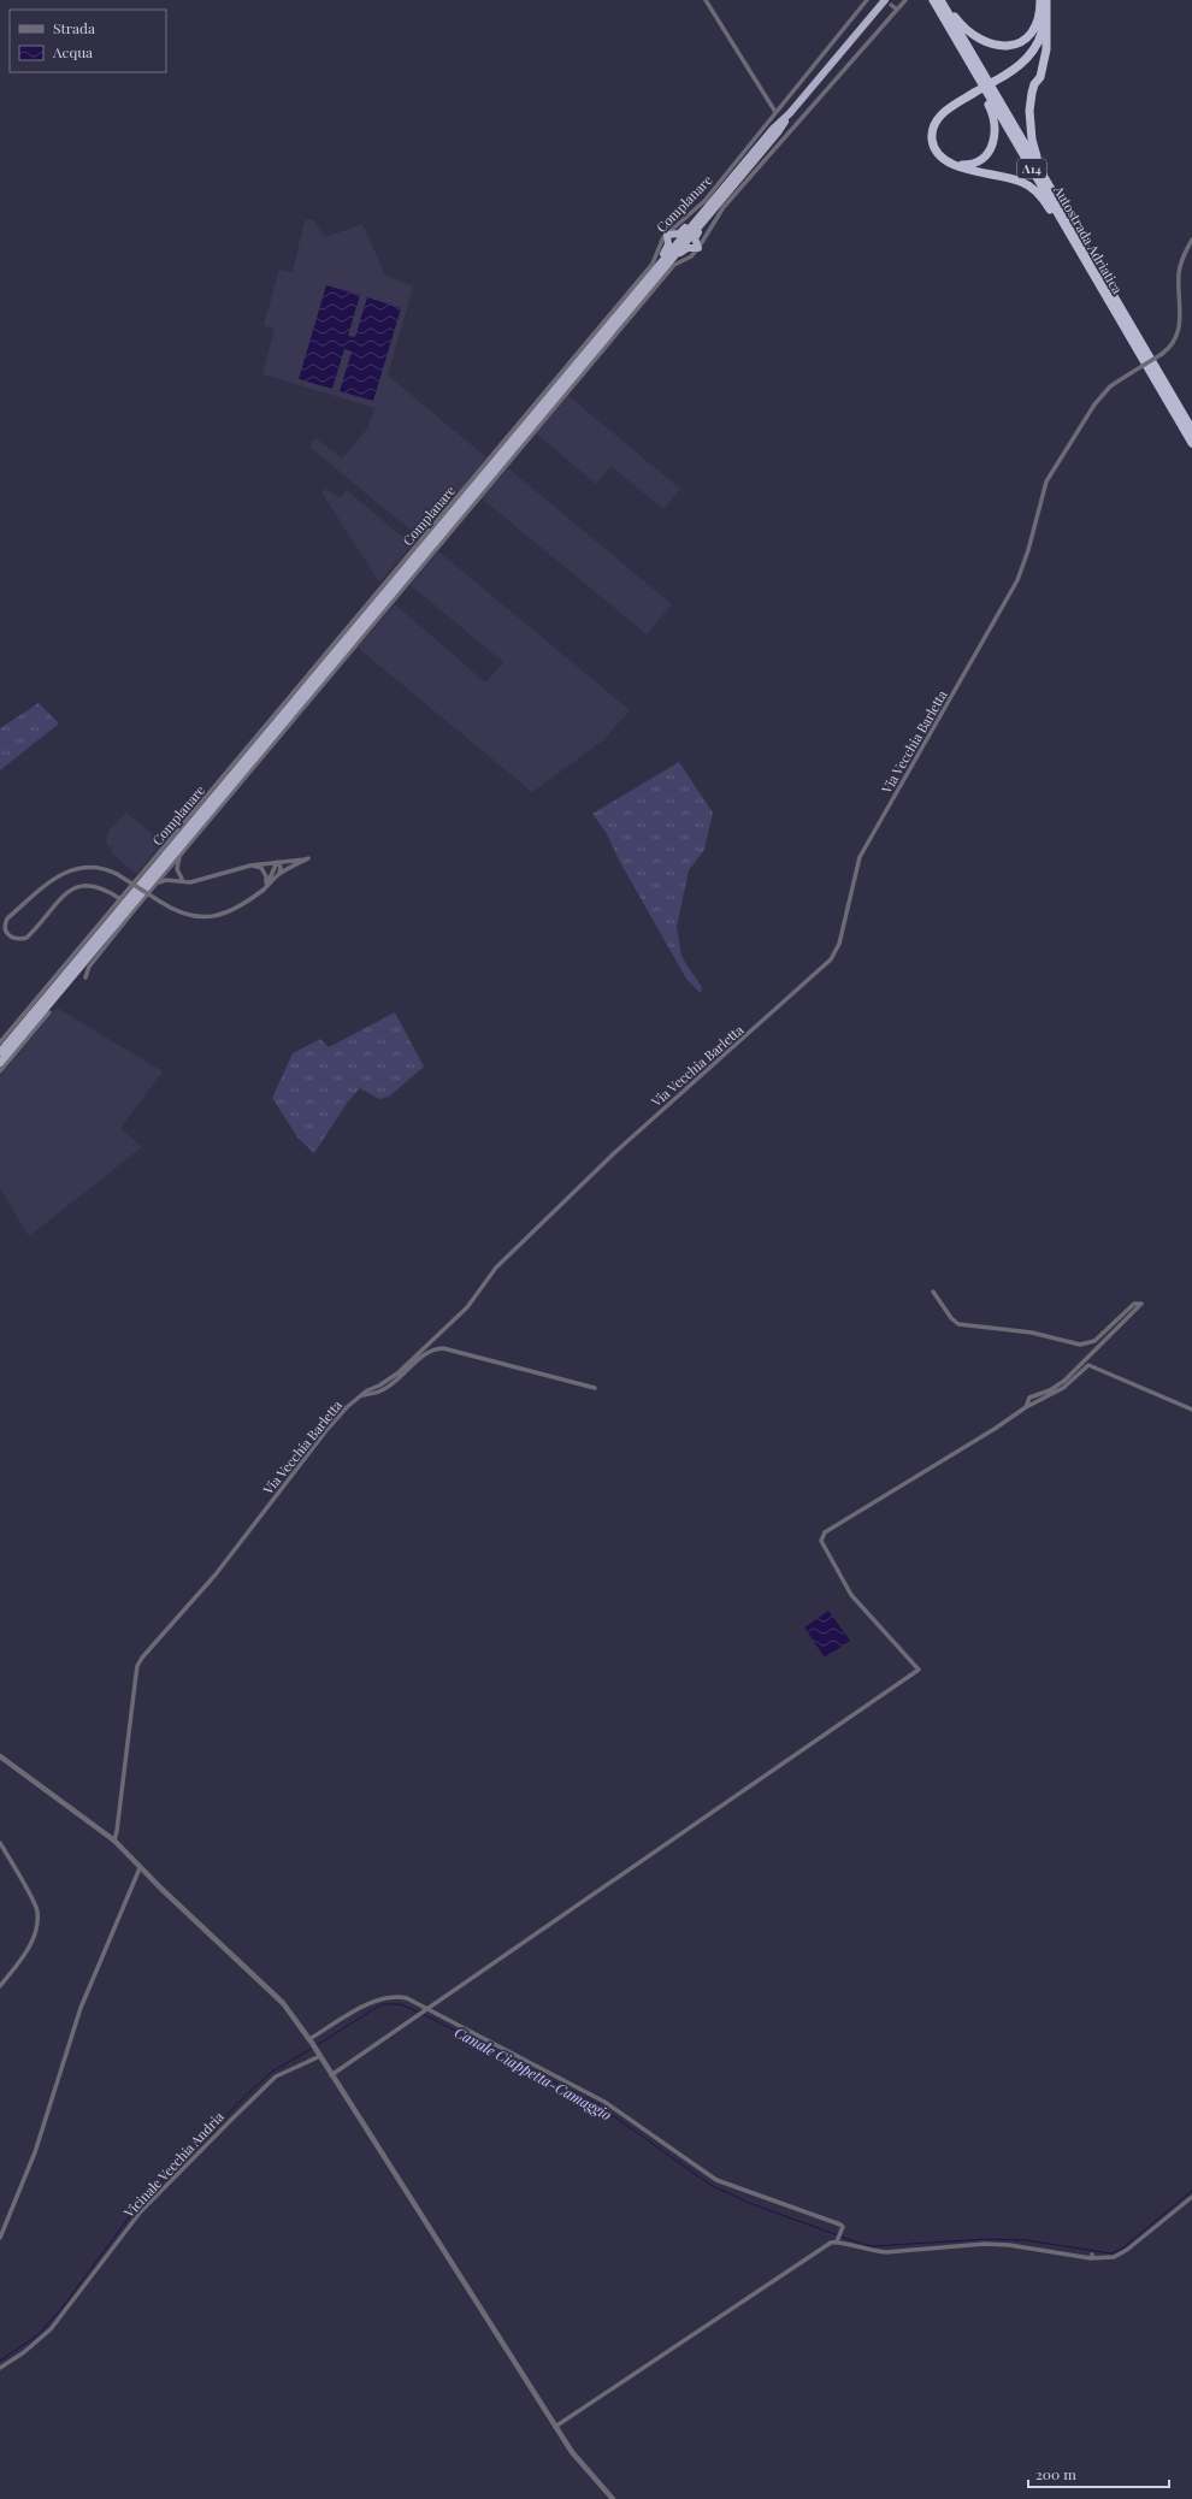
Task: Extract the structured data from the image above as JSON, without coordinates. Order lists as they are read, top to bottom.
{
  "streets": {
    "highway": ["A14", "Autostrada Adriatica"],
    "street": ["Complanare", "Via Vecchia Barletta", "Vicinale Vecchia Andria"]
  },
  "crossings": [
    ["A14", "Autostrada Adriatica"]
  ],
  "water": ["Canale Ciappetta-Camaggio"],
  "legend": ["Strada", "Acqua"],
  "scale_bar": "200 m"
}
